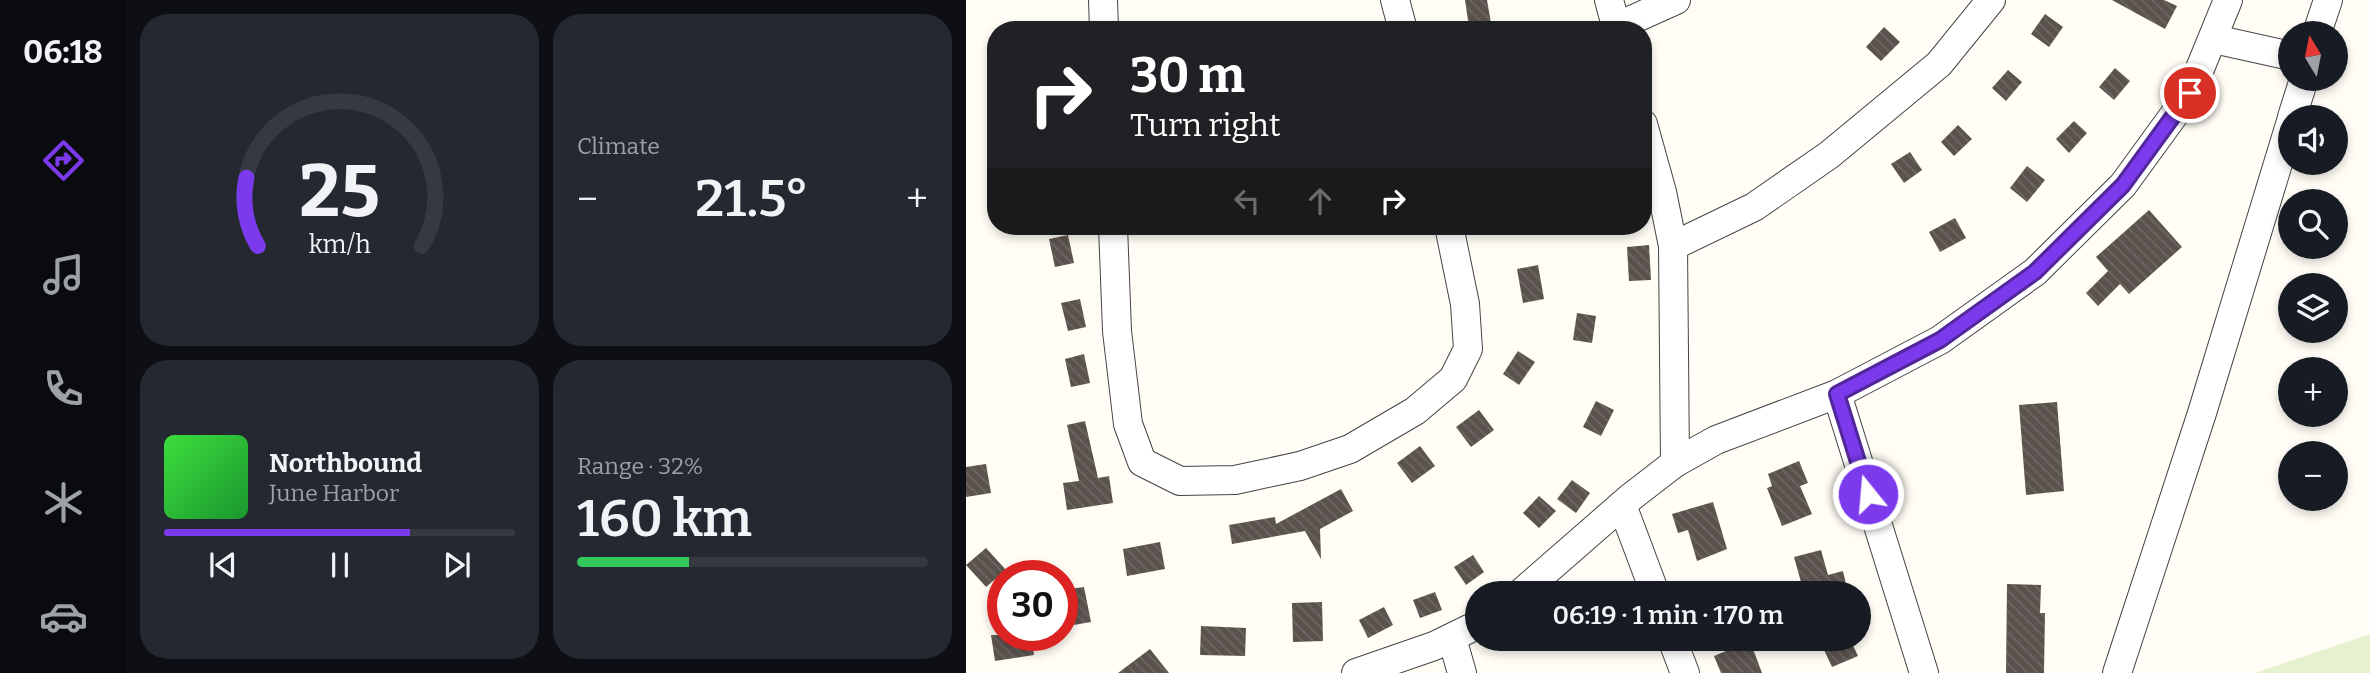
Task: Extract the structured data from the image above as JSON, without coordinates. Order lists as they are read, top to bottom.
{
  "north": "top",
  "page": {
    "tabs": "06:18",
    "tile": [
      "Climate",
      ["Range · 32%", "160 km"]
    ],
    "map_buttons": ["+", "−"],
    "turn": ["30 m", "Turn right"],
    "heat": ["−", "21.5°", "+"],
    "song": ["Northbound", "June Harbor"],
    "limit": "30",
    "trip": "06:19 · 1 min · 170 m",
    "gauge": ["25", "km/h"]
  }
}
